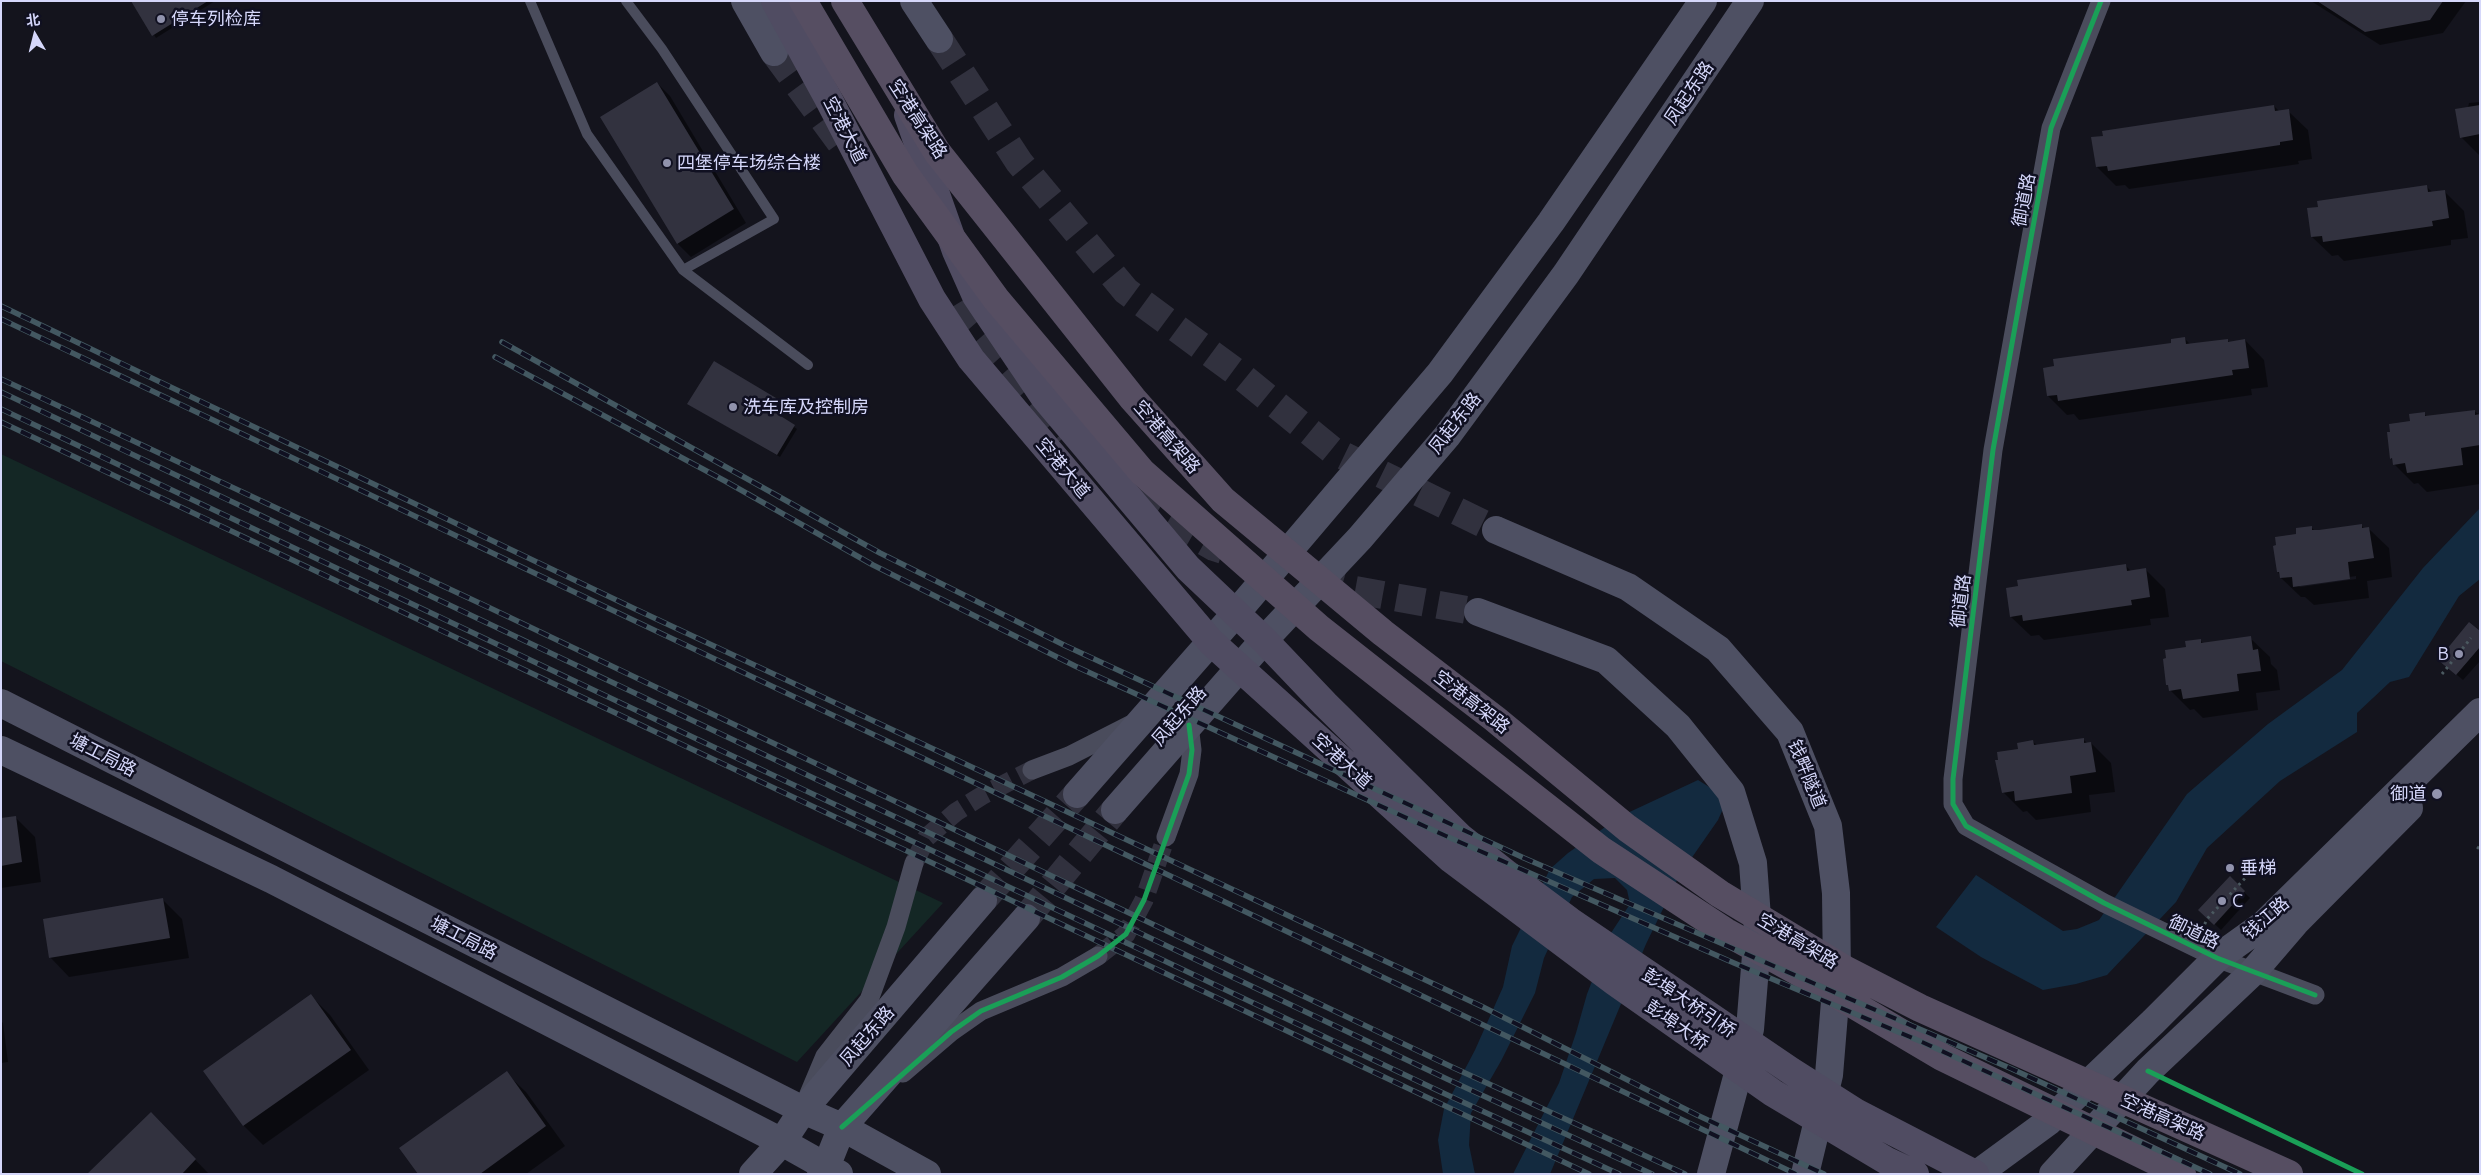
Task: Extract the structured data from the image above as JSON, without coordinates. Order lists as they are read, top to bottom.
{
  "streets": {
    "highway": ["空港高架路"],
    "main road": [
      "凤起东路",
      "空港大道",
      "塘工局路",
      "钱畔隧道",
      "钱江路",
      "彭埠大桥引桥"
    ],
    "street": ["御道路"]
  },
  "crossings": [
    ["凤起东路", "空港大道"],
    ["凤起东路", "塘工局路"],
    ["空港大道", "彭埠大桥引桥"],
    ["御道路", "钱江路"]
  ],
  "places": [
    "停车列检库",
    "四堡停车场综合楼",
    "洗车库及控制房",
    "B",
    "御道",
    "垂梯",
    "C"
  ],
  "north": "top"
}
